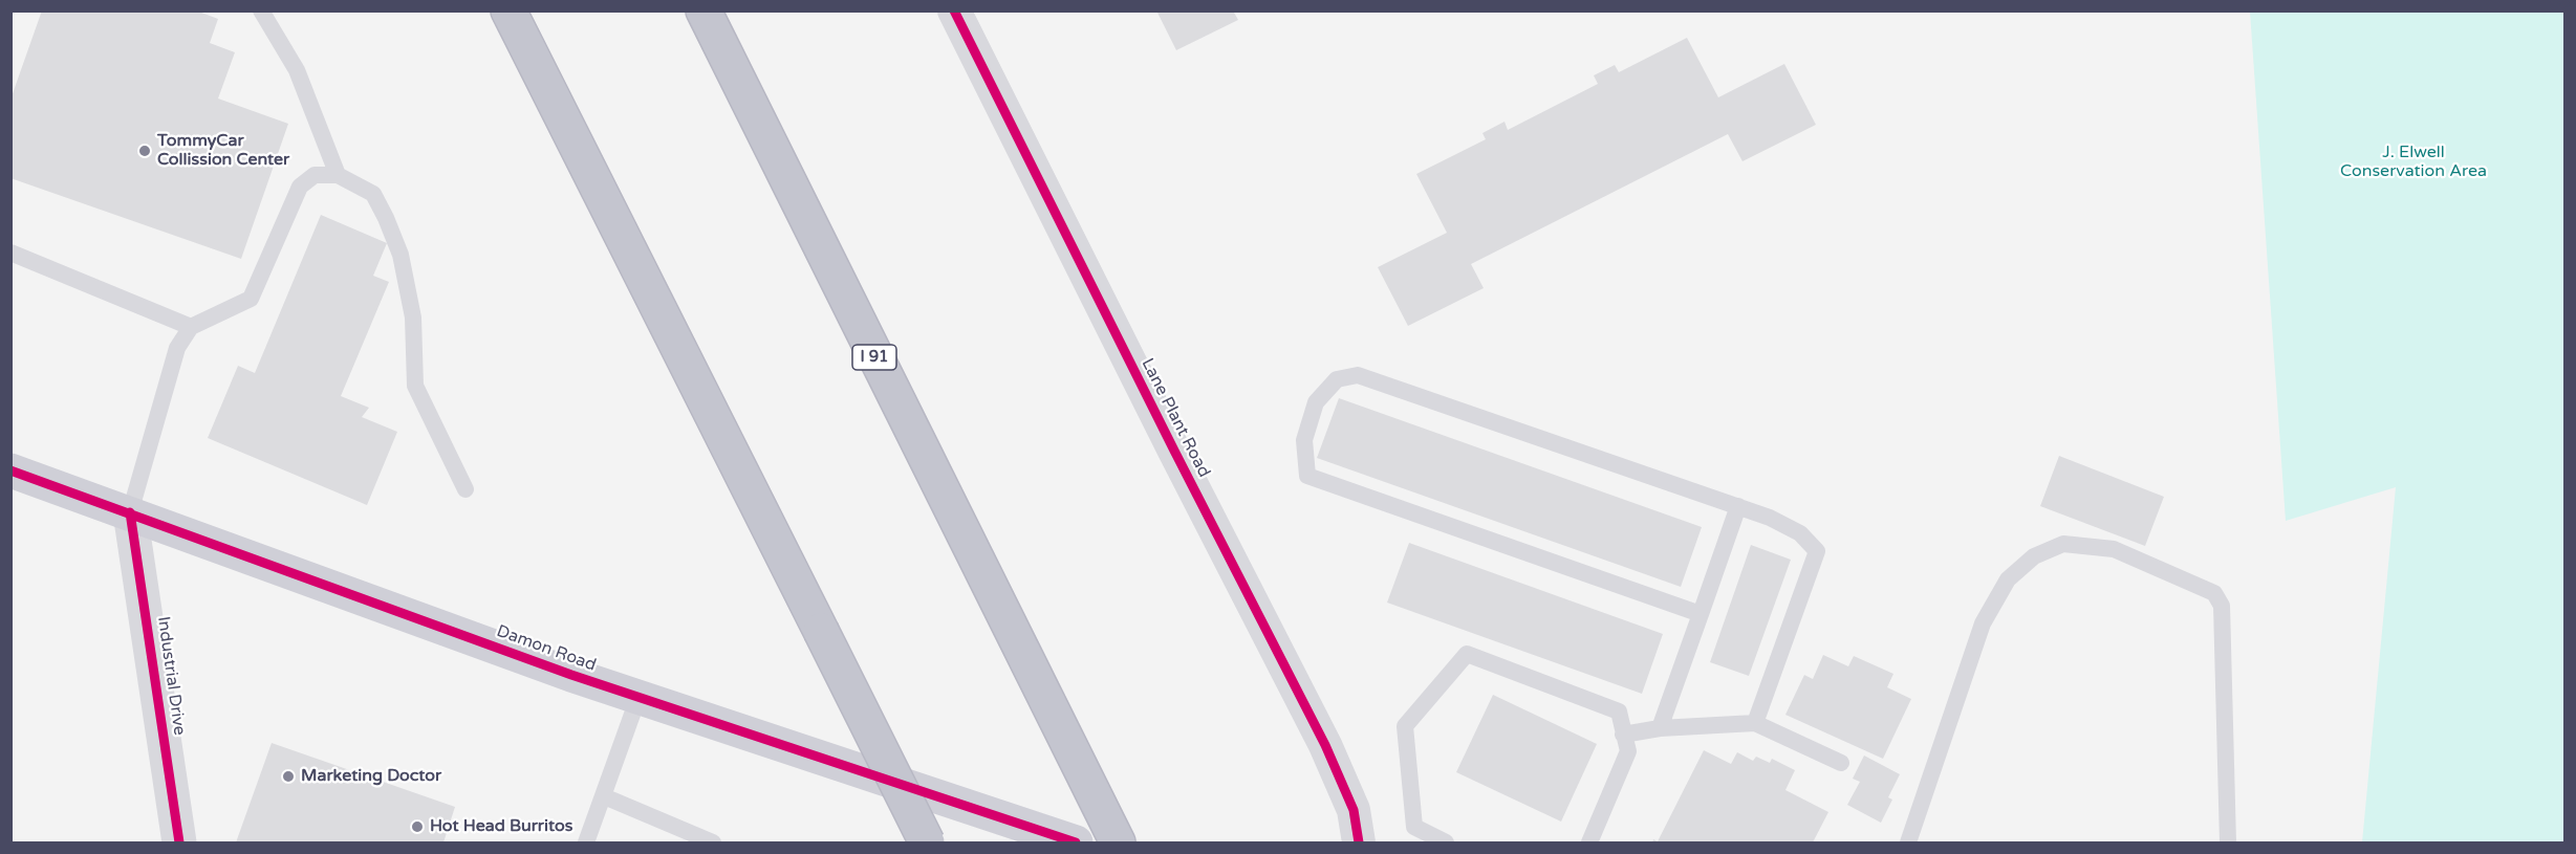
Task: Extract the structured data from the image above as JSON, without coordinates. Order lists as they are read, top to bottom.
{
  "streets": {
    "highway": ["I 91"],
    "main road": ["Damon Road"],
    "street": ["Lane Plant Road", "Industrial Drive"]
  },
  "crossings": [
    ["Damon Road", "Industrial Drive"]
  ],
  "parks": ["J. Elwell Conservation Area"],
  "places": ["TommyCar Collission Center", "Marketing Doctor", "Hot Head Burritos"]
}
